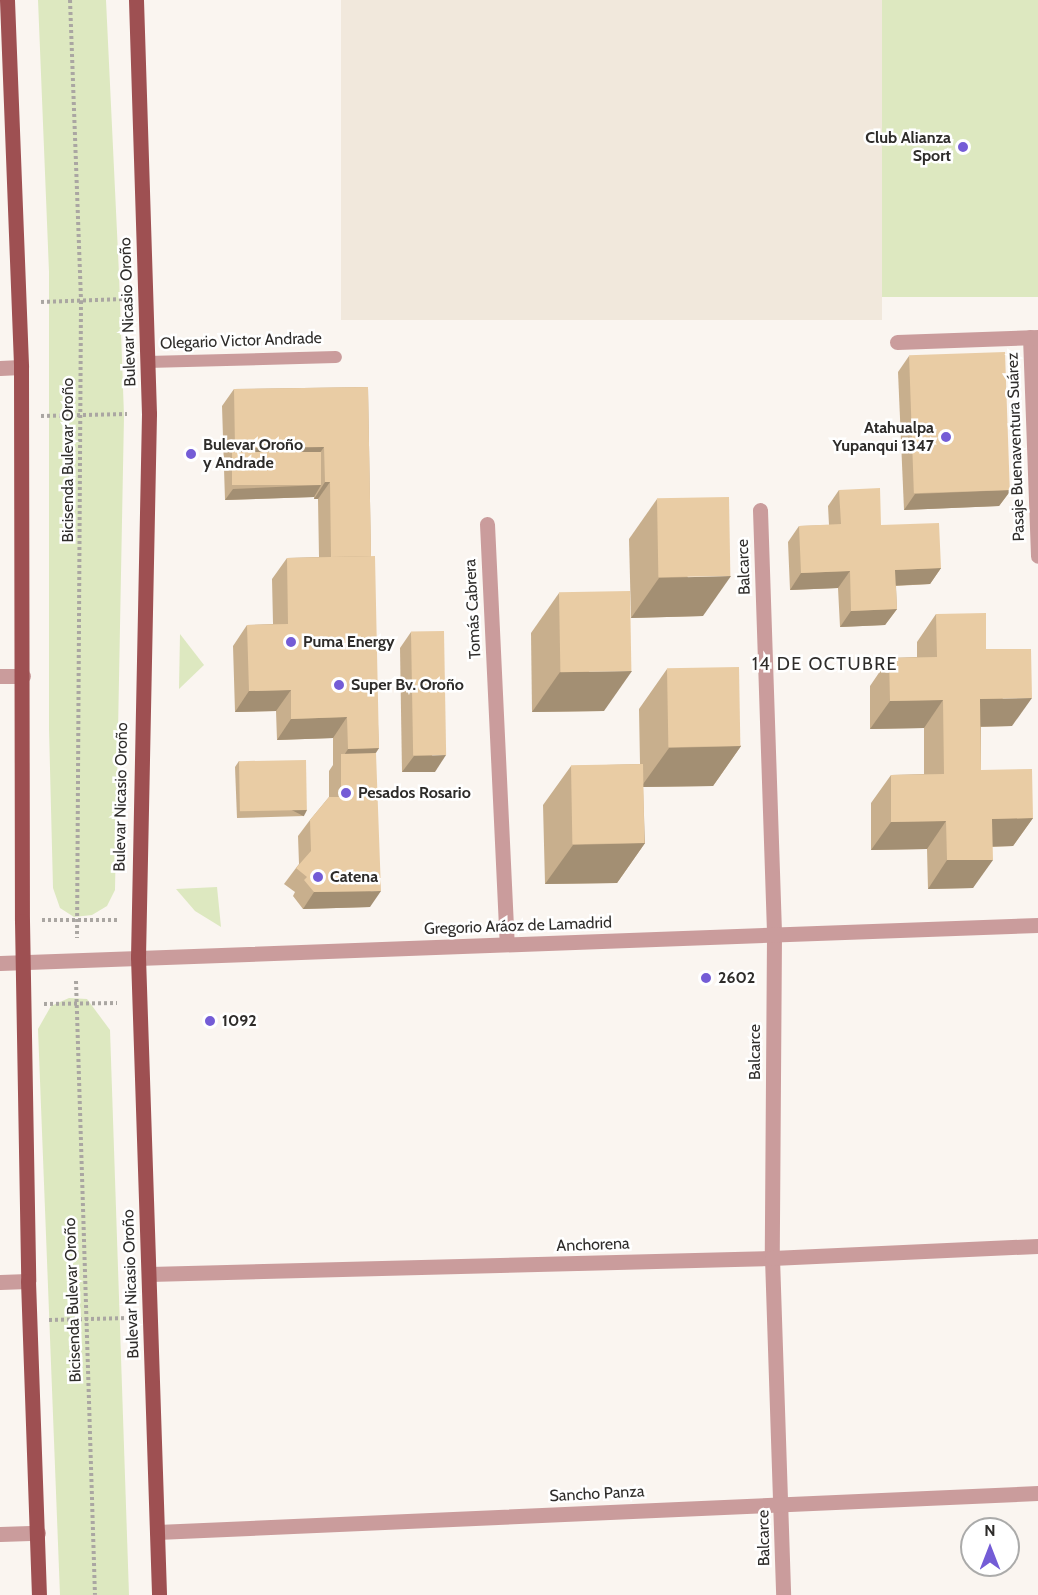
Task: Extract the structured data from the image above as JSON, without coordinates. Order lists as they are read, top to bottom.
{
  "streets": {
    "main road": ["Bulevar Nicasio Oroño"],
    "street": [
      "Pasaje Buenaventura Suárez",
      "Balcarce",
      "Tomás Cabrera",
      "Gregorio Aráoz de Lamadrid",
      "Anchorena",
      "Sancho Panza"
    ],
    "lane": ["Olegario Victor Andrade"],
    "path": ["Bicisenda Bulevar Oroño"]
  },
  "crossings": [
    ["Bulevar Nicasio Oroño", "Olegario Victor Andrade"],
    ["Bulevar Nicasio Oroño", "Gregorio Aráoz de Lamadrid"],
    ["Bulevar Nicasio Oroño", "Anchorena"],
    ["Bulevar Nicasio Oroño", "Sancho Panza"],
    ["Balcarce", "Gregorio Aráoz de Lamadrid"],
    ["Balcarce", "Anchorena"],
    ["Balcarce", "Sancho Panza"],
    ["Tomás Cabrera", "Gregorio Aráoz de Lamadrid"]
  ],
  "districts": ["14 DE OCTUBRE"],
  "places": [
    "Club Alianza Sport",
    "Atahualpa Yupanqui 1347",
    "Bulevar Oroño y Andrade",
    "Puma Energy",
    "Super Bv. Oroño",
    "Pesados Rosario",
    "Catena",
    "2602",
    "1092"
  ],
  "north": "top"
}
